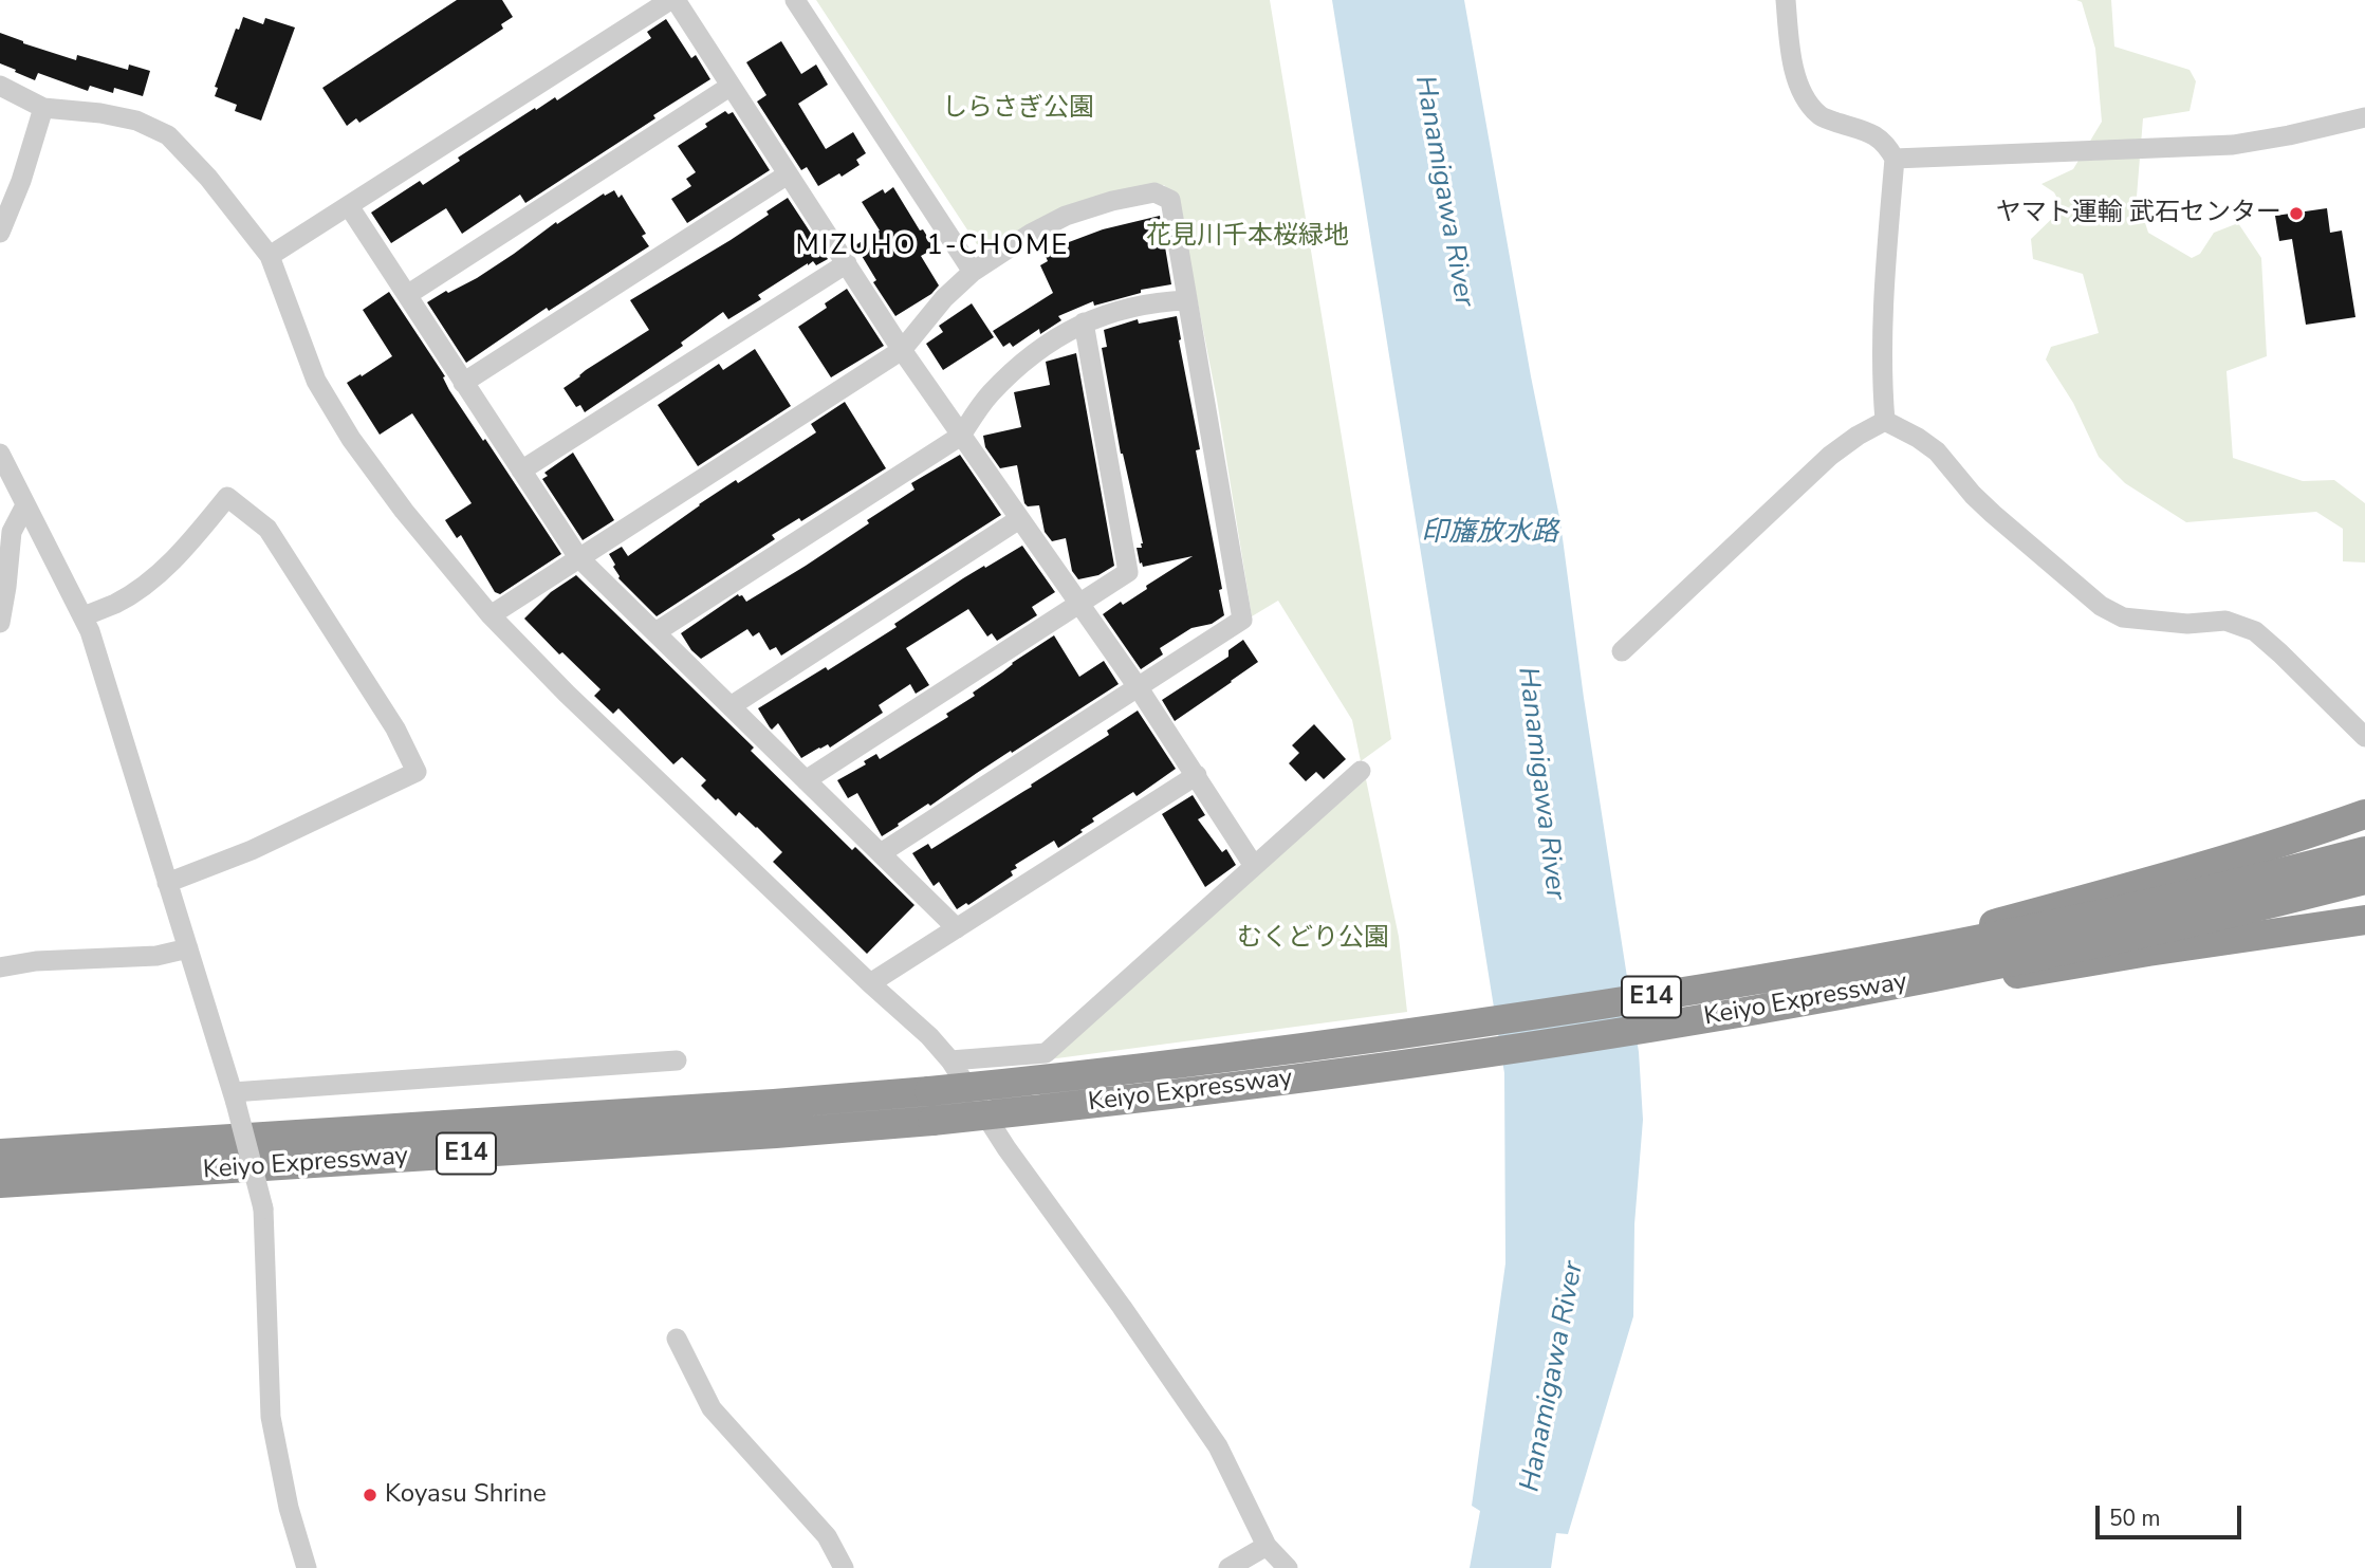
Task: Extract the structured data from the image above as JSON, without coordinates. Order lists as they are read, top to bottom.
{
  "streets": {
    "highway": ["E14", "Keiyo Expressway"]
  },
  "districts": ["MIZUHO 1-CHOME"],
  "water": ["Hanamigawa River", "印旛放水路"],
  "parks": ["しらさぎ公園", "花見川千本桜緑地", "むくどり公園"],
  "places": ["ヤマト運輸 武石センター", "Koyasu Shrine"],
  "scale_bar": "50 m"
}
